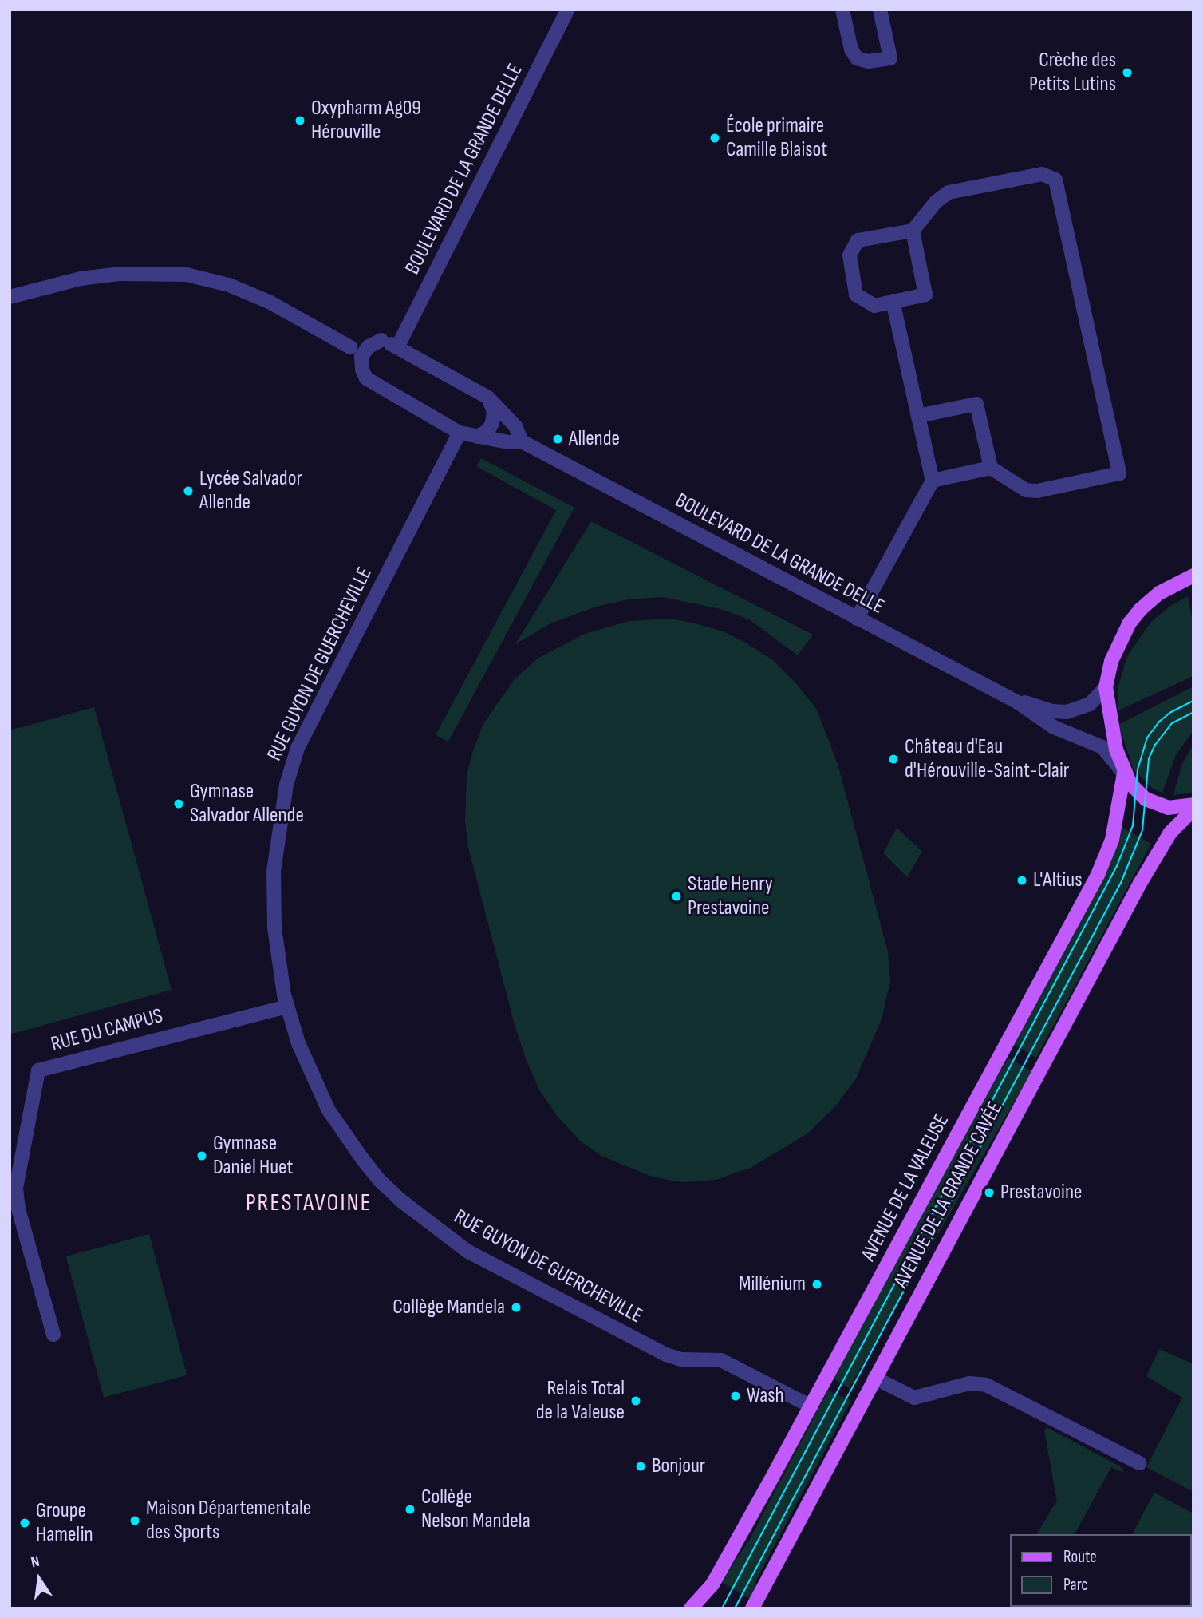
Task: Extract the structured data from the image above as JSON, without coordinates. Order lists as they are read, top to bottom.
{
  "streets": {
    "main road": ["AVENUE DE LA VALEUSE", "AVENUE DE LA GRANDE CAVÉE"],
    "street": ["BOULEVARD DE LA GRANDE DELLE", "RUE GUYON DE GUERCHEVILLE", "RUE DU CAMPUS"]
  },
  "crossings": [
    ["BOULEVARD DE LA GRANDE DELLE", "RUE GUYON DE GUERCHEVILLE"],
    ["BOULEVARD DE LA GRANDE DELLE", "AVENUE DE LA VALEUSE"],
    ["RUE GUYON DE GUERCHEVILLE", "RUE DU CAMPUS"],
    ["RUE GUYON DE GUERCHEVILLE", "AVENUE DE LA VALEUSE"]
  ],
  "districts": ["PRESTAVOINE"],
  "places": [
    "Crèche des Petits Lutins",
    "Oxypharm Ag09 Hérouville",
    "École primaire Camille Blaisot",
    "Allende",
    "Lycée Salvador Allende",
    "Château d'Eau d'Hérouville-Saint-Clair",
    "Gymnase Salvador Allende",
    "L'Altius",
    "Stade Henry Prestavoine",
    "Gymnase Daniel Huet",
    "Prestavoine",
    "Millénium",
    "Collège Mandela",
    "Wash",
    "Relais Total de la Valeuse",
    "Bonjour",
    "Collège Nelson Mandela",
    "Maison Départementale des Sports",
    "Groupe Hamelin"
  ],
  "legend": ["Route", "Parc"],
  "north": "top"
}
